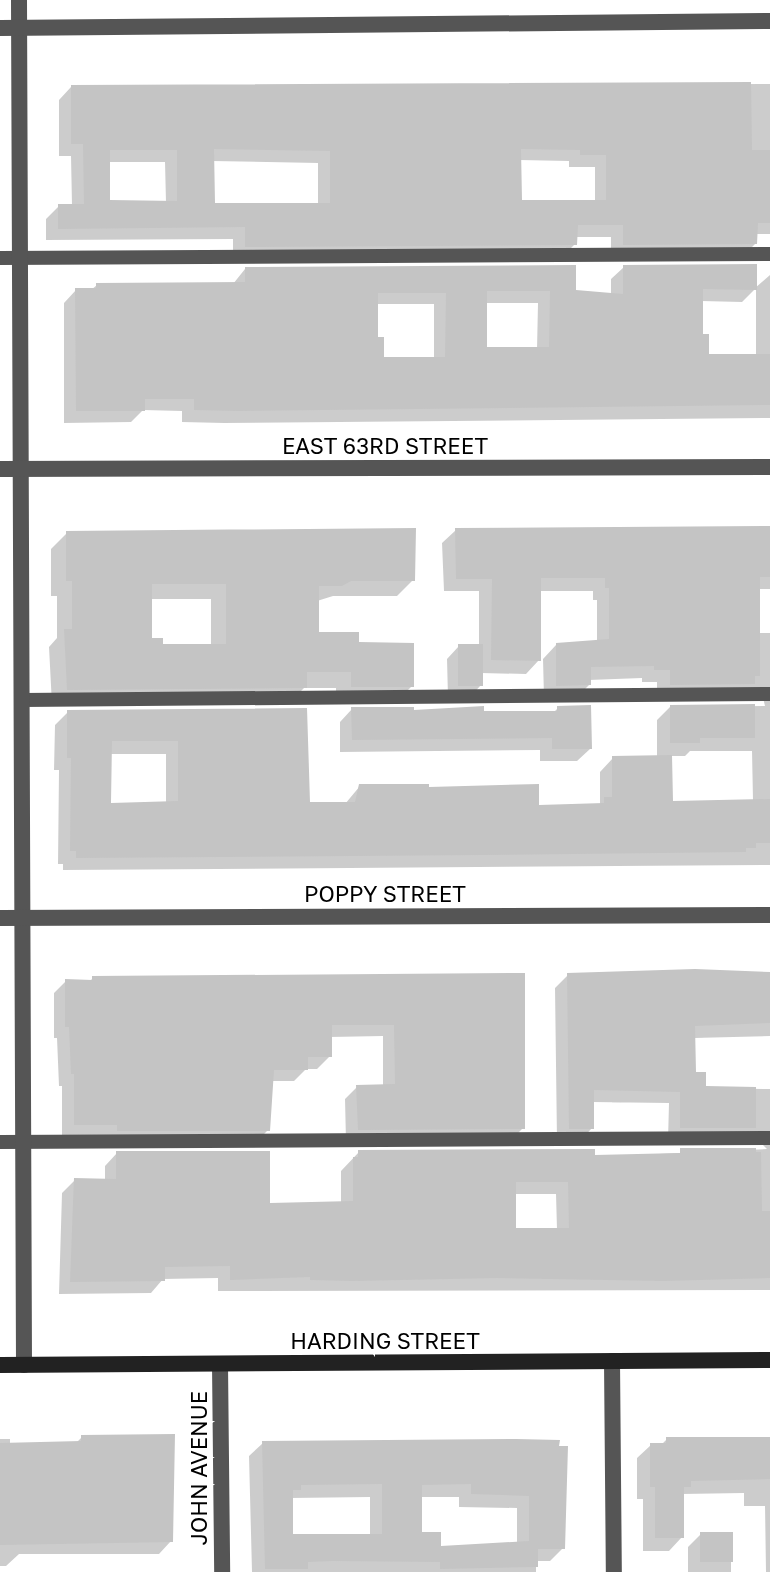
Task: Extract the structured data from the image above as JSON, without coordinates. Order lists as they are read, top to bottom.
{
  "streets": {
    "street": [
      "EAST 63RD STREET",
      "POPPY STREET",
      "HARDING STREET",
      "JOHN AVENUE"
    ]
  },
  "crossings": [
    ["HARDING STREET", "JOHN AVENUE"]
  ]
}
